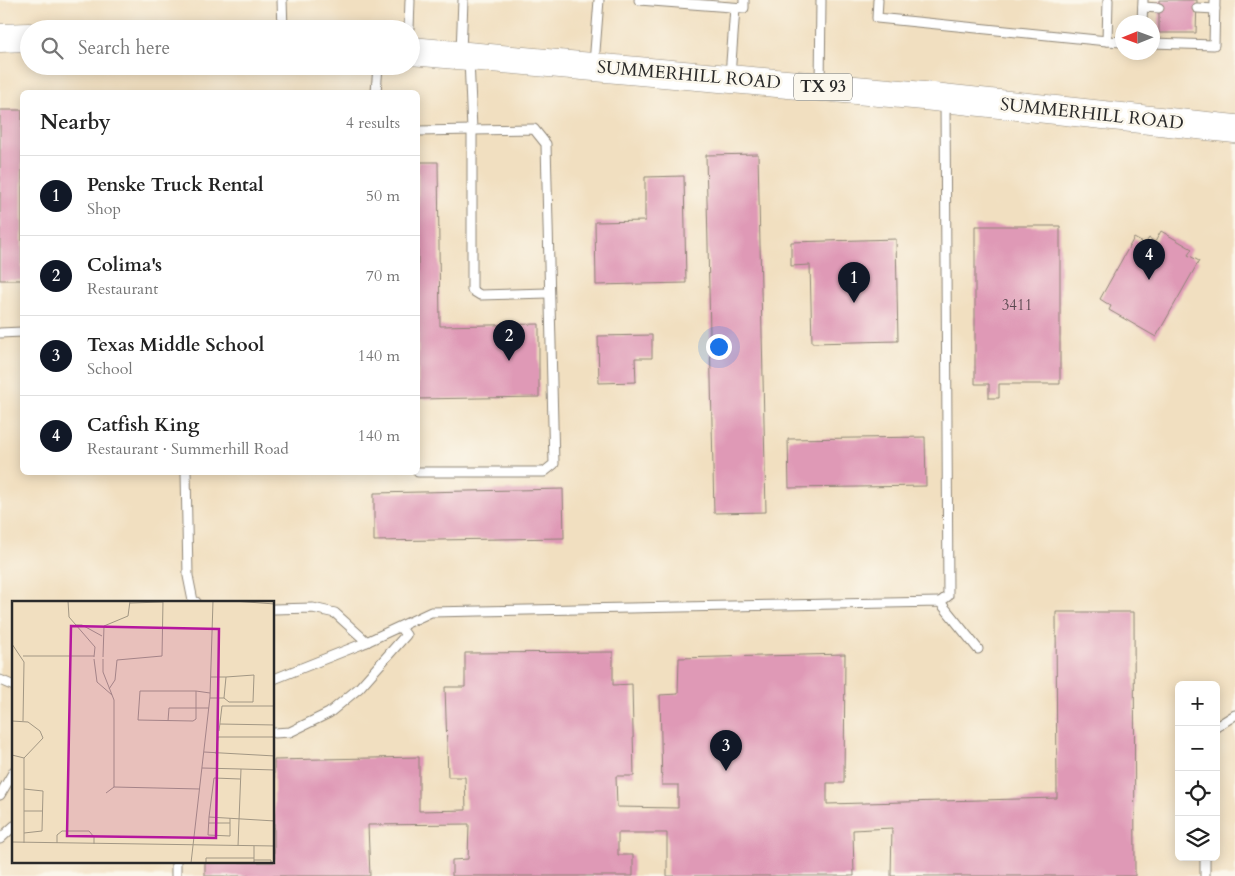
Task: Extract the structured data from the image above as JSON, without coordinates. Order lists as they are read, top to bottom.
{
  "streets": {
    "main road": ["SUMMERHILL ROAD", "TX 93"]
  },
  "house_numbers": ["3411"],
  "north": "left",
  "page": {
    "search": "Search here",
    "heading": ["Nearby", "4 results"],
    "list": [
      {
        "mark": "1",
        "name": "Penske Truck Rental",
        "note": "Shop",
        "value": "50 m"
      },
      {
        "mark": "2",
        "name": "Colima's",
        "note": "Restaurant",
        "value": "70 m"
      },
      {
        "mark": "3",
        "name": "Texas Middle School",
        "note": "School",
        "value": "140 m"
      },
      {
        "mark": "4",
        "name": "Catfish King",
        "note": "Restaurant · Summerhill Road",
        "value": "140 m"
      }
    ],
    "pins": [
      "4",
      "1",
      "2",
      "3"
    ],
    "map_buttons": ["+", "−"]
  }
}
